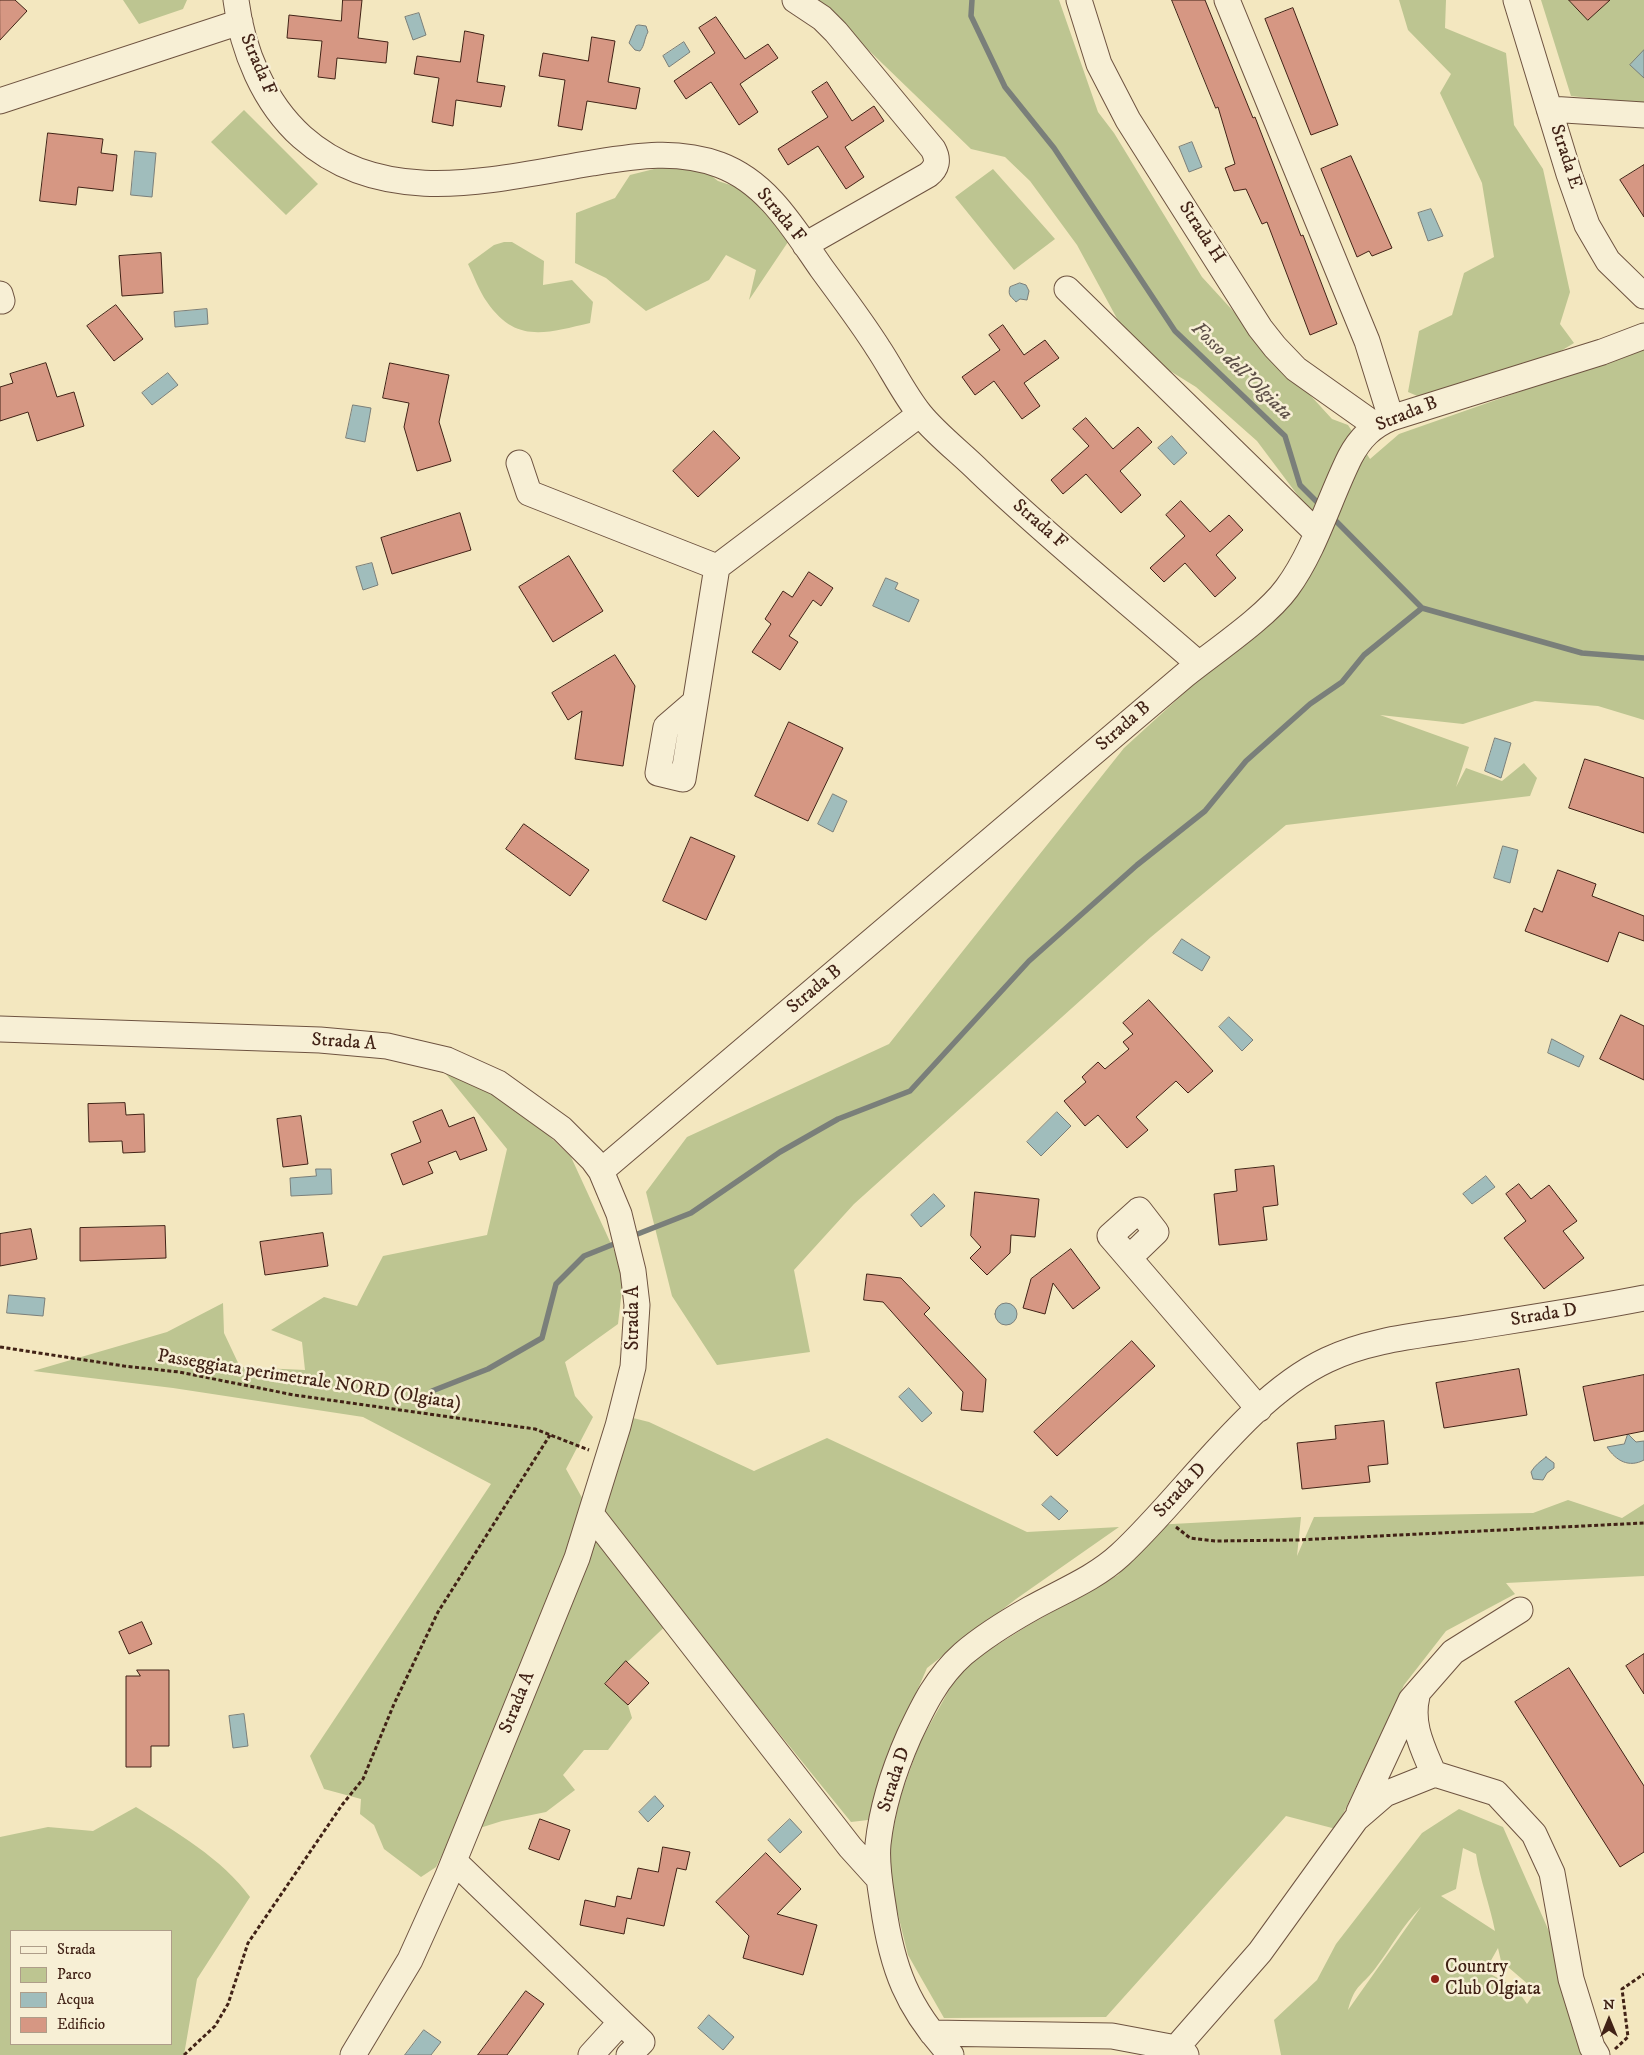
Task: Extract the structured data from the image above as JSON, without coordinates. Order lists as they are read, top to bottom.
{
  "streets": {
    "street": [
      "Strada F",
      "Strada E",
      "Strada H",
      "Strada B",
      "Strada A",
      "Strada D"
    ],
    "path": ["Passeggiata perimetrale NORD (Olgiata)"]
  },
  "crossings": [
    ["Strada F", "Strada B"],
    ["Strada H", "Strada B"],
    ["Strada B", "Strada A"],
    ["Strada A", "Passeggiata perimetrale NORD (Olgiata)"]
  ],
  "water": ["Fosso dell’Olgiata"],
  "places": ["Country Club Olgiata"],
  "legend": [
    "Strada",
    "Parco",
    "Acqua",
    "Edificio"
  ],
  "north": "top"
}
